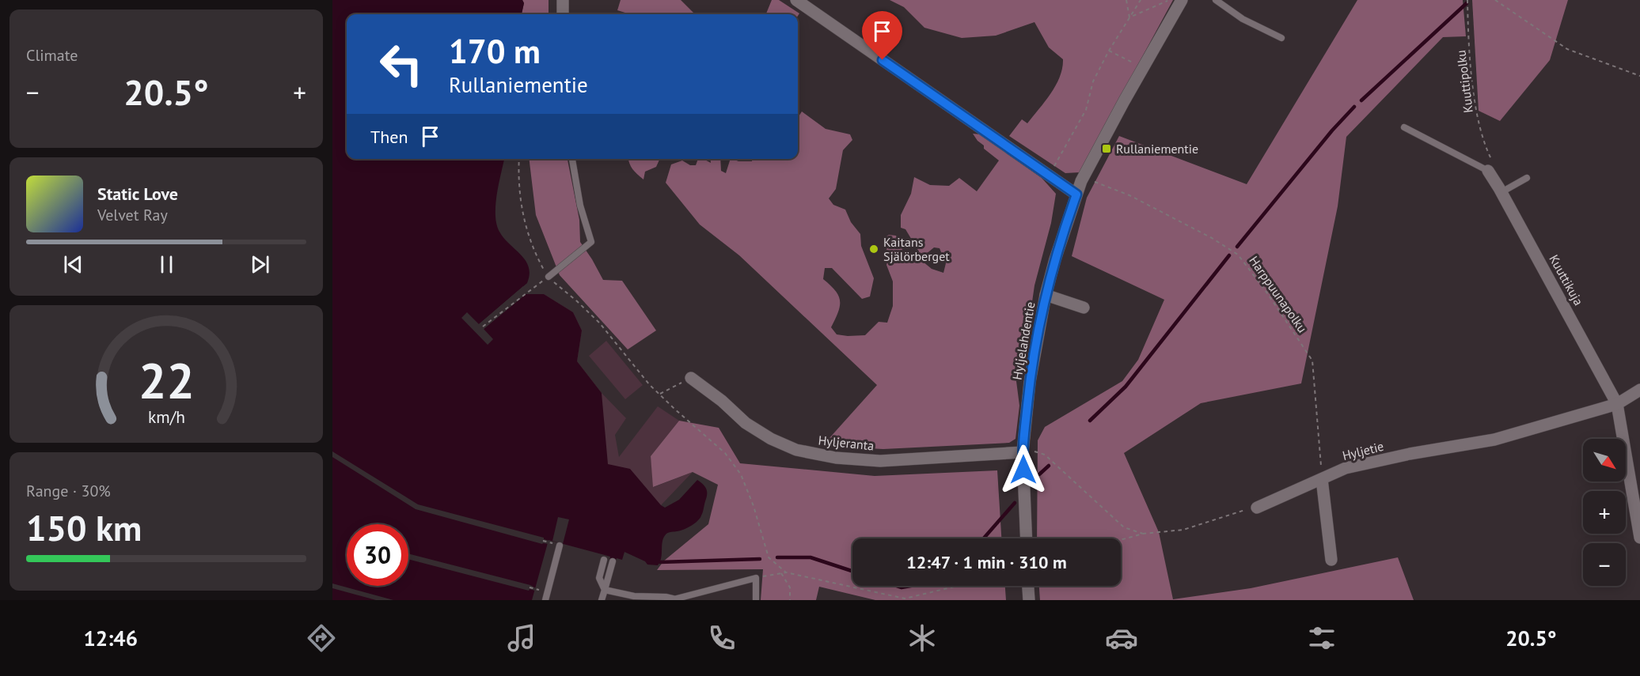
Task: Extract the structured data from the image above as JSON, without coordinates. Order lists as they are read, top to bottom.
{
  "streets": {
    "street": [
      "Kuuttikuja",
      "Hyljelahdentie",
      "Hyljeranta",
      "Hyljetie"
    ],
    "path": ["Kuuttipolku", "Harppuunapolku"]
  },
  "crossings": [
    ["Kuuttipolku", "Kuuttikuja"],
    ["Kuuttikuja", "Hyljetie"],
    ["Harppuunapolku", "Hyljetie"],
    ["Hyljelahdentie", "Hyljeranta"]
  ],
  "places": {
    "transit": ["Rullaniementie"],
    "other": ["Kaitans Själörberget"]
  },
  "north": "bottom right",
  "page": {
    "tile": [
      "Climate",
      ["Range · 30%", "150 km"]
    ],
    "turn": ["170 m", "Rullaniementie"],
    "heat": ["−", "20.5°", "+"],
    "then": "Then",
    "song": ["Static Love", "Velvet Ray"],
    "map_buttons": ["+", "−"],
    "limit": "30",
    "trip": "12:47 · 1 min · 310 m",
    "tabs": ["12:46", "20.5°"],
    "gauge": ["22", "km/h"]
  }
}
